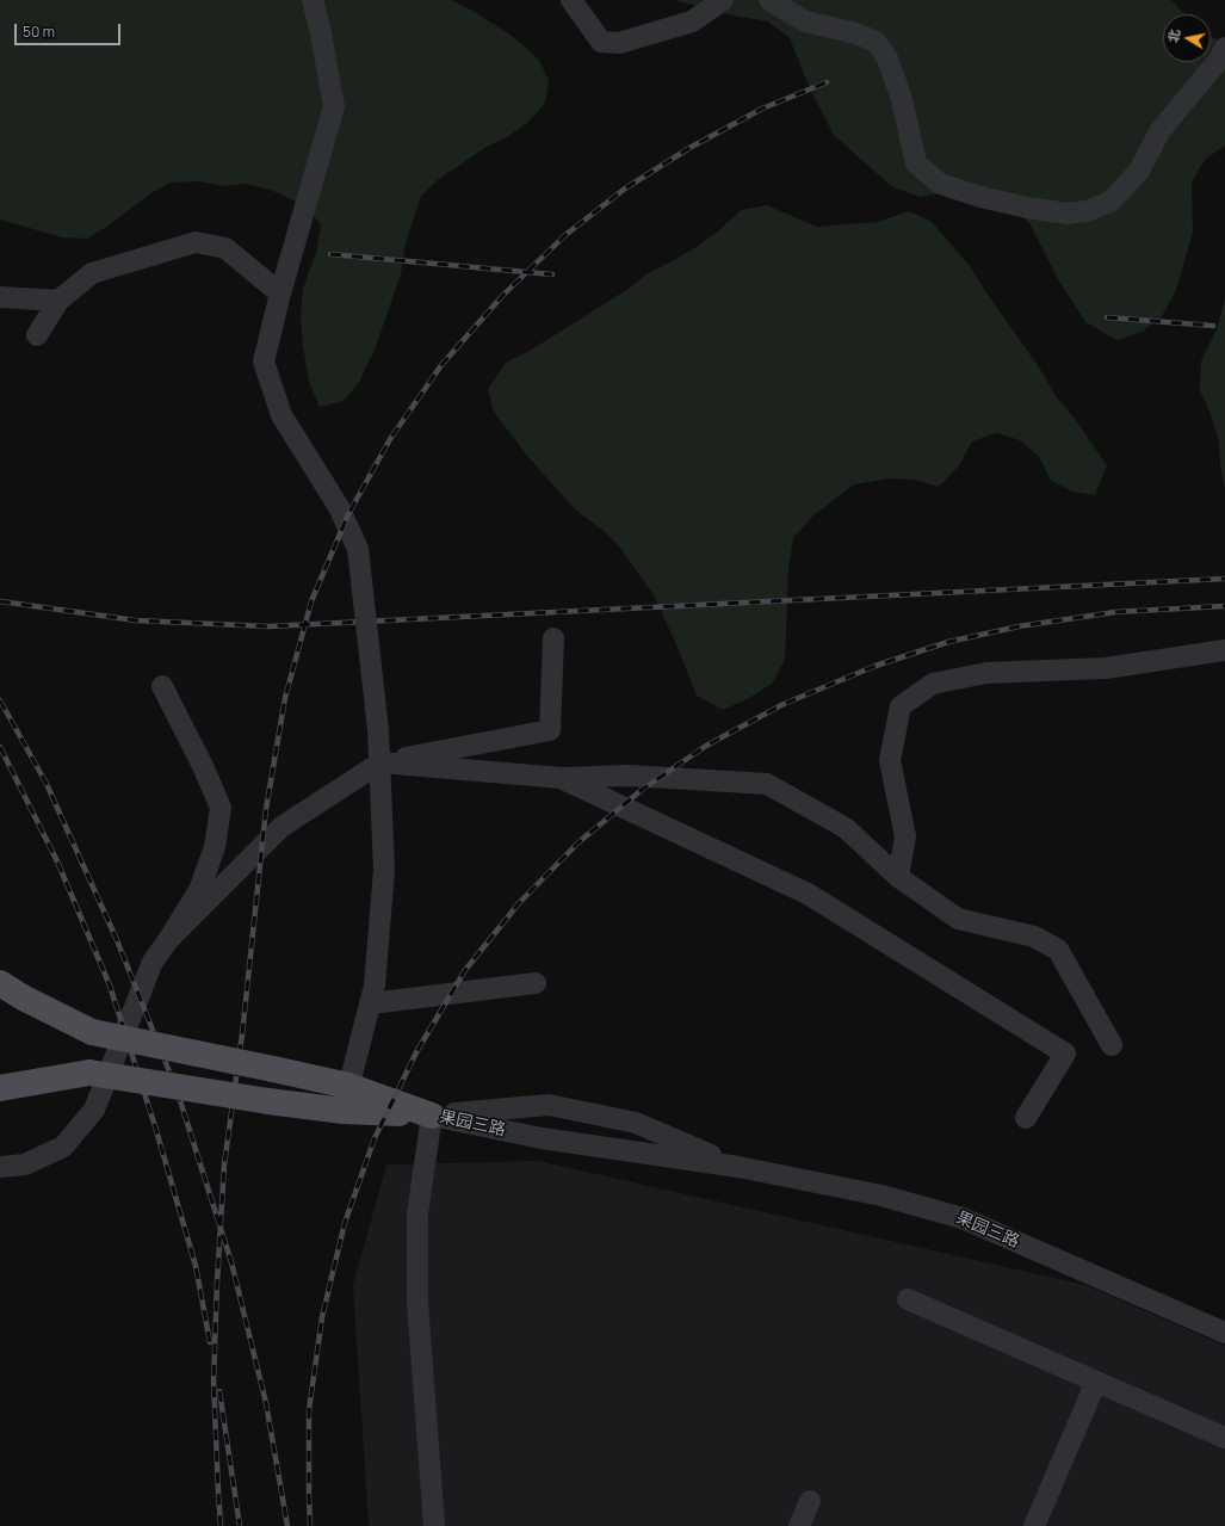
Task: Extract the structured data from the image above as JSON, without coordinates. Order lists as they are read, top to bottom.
{
  "streets": {
    "street": ["果园三路"]
  },
  "scale_bar": "50 m",
  "north": "left"
}
